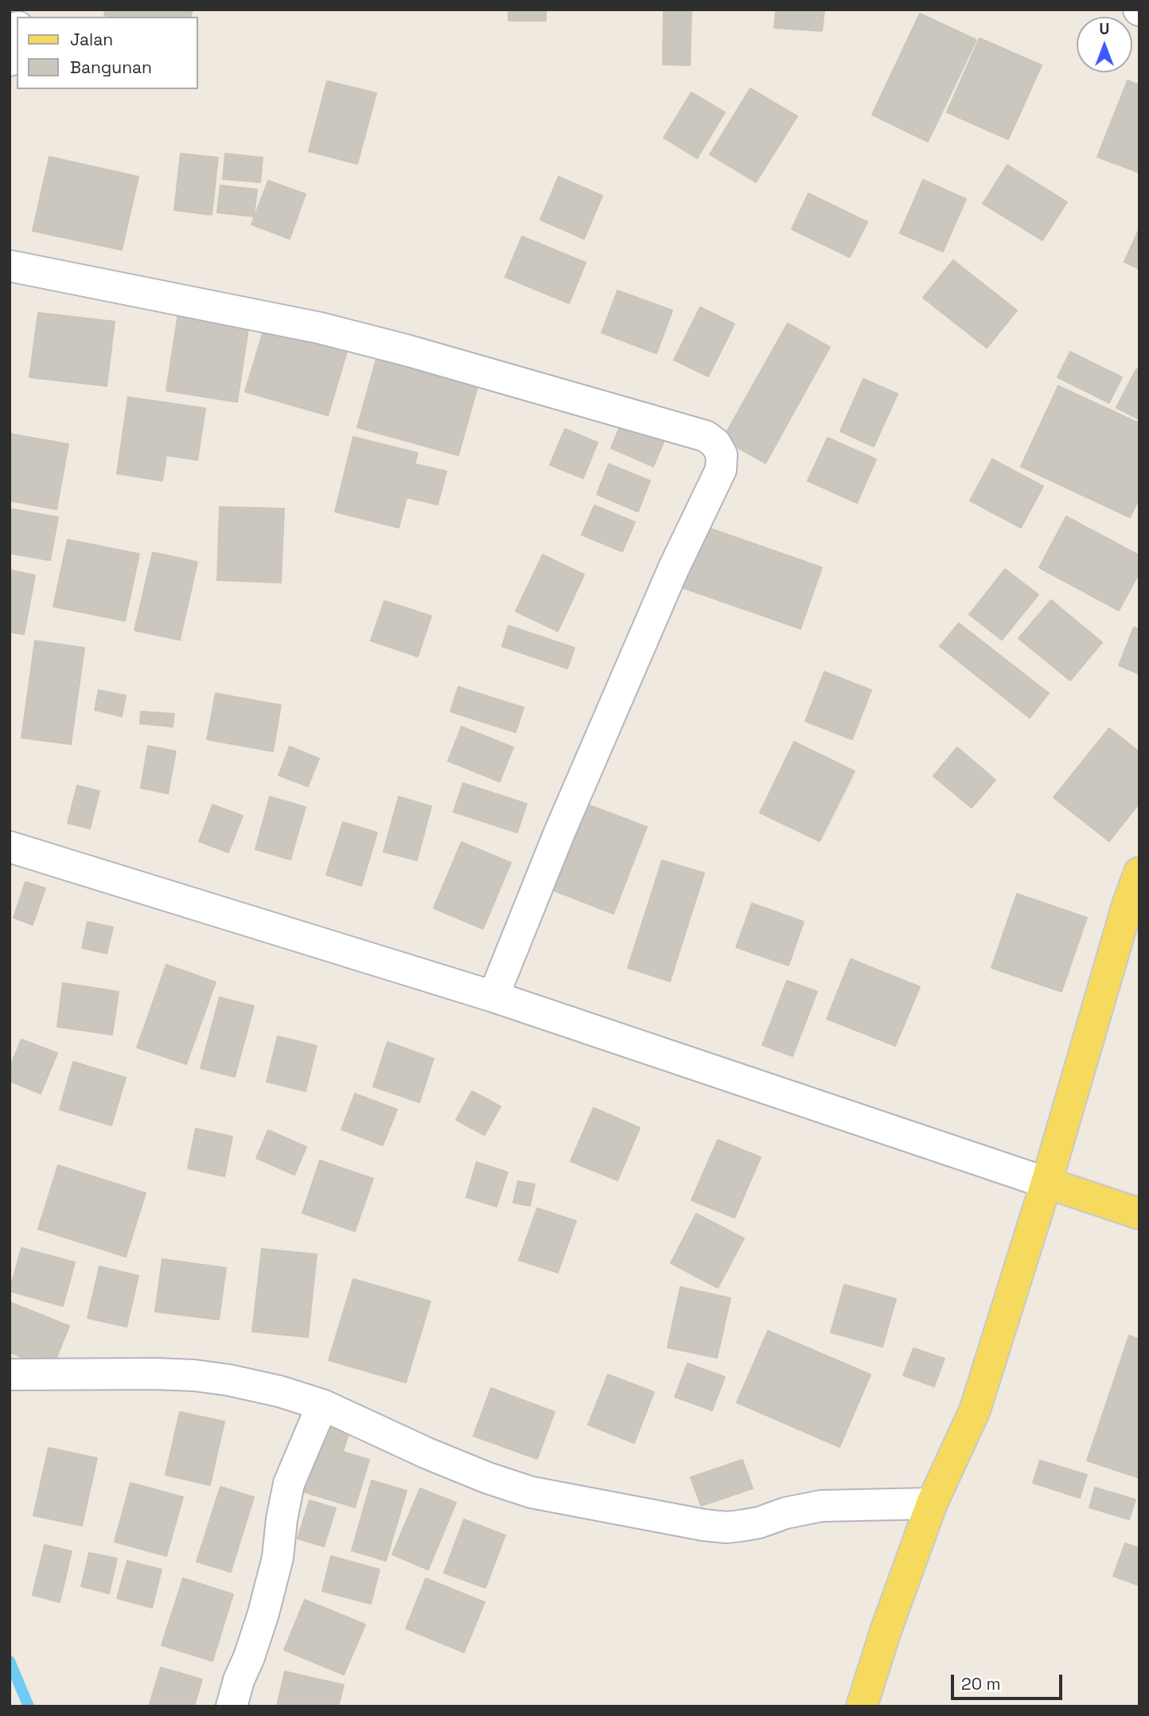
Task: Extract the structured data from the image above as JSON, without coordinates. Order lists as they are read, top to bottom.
{
  "legend": ["Jalan", "Bangunan"],
  "scale_bar": "20 m",
  "north": "top"
}
